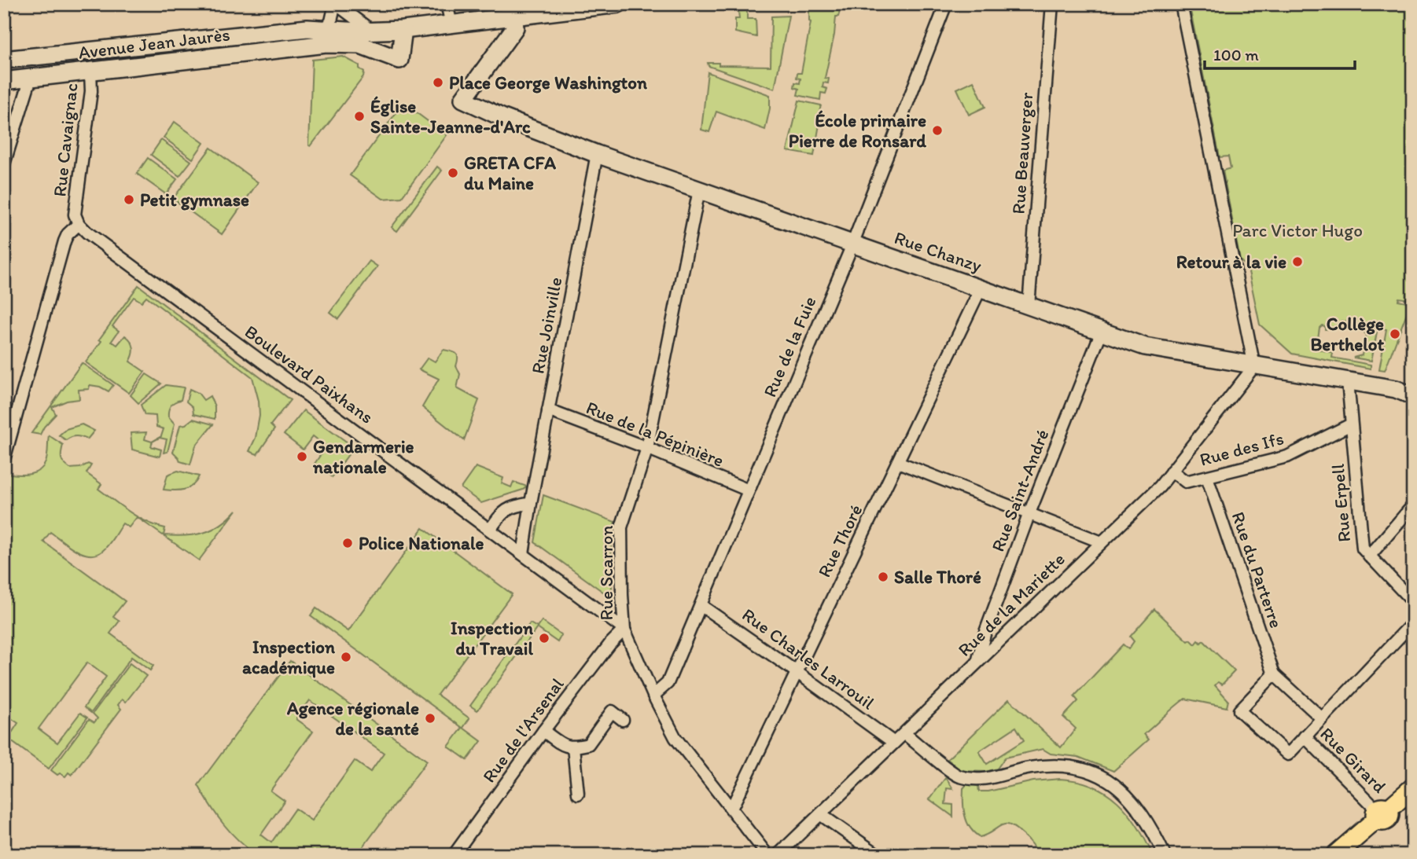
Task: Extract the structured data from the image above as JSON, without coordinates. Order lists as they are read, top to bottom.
{
  "streets": {
    "main road": ["Avenue Jean Jaurès", "Rue Chanzy"],
    "street": [
      "Rue Cavaignac",
      "Rue Beauverger",
      "Rue Joinville",
      "Rue de la Fuie",
      "Boulevard Paixhans",
      "Rue de la Pépinière",
      "Rue des Ifs",
      "Rue Saint-André",
      "Rue Erpell",
      "Rue Thoré",
      "Rue du Parterre",
      "Rue Scarron",
      "Rue de la Mariette",
      "Rue Charles Larrouil",
      "Rue de l'Arsenal",
      "Rue Girard"
    ]
  },
  "crossings": [
    ["Avenue Jean Jaurès", "Rue Cavaignac"],
    ["Rue Cavaignac", "Boulevard Paixhans"],
    ["Rue Beauverger", "Rue Chanzy"],
    ["Rue Chanzy", "Rue Joinville"],
    ["Rue Chanzy", "Rue de la Fuie"],
    ["Rue Chanzy", "Rue Saint-André"],
    ["Rue Chanzy", "Rue Erpell"],
    ["Rue Chanzy", "Rue Thoré"],
    ["Rue Chanzy", "Rue Scarron"],
    ["Rue Chanzy", "Rue de la Mariette"],
    ["Rue Joinville", "Boulevard Paixhans"],
    ["Rue Joinville", "Rue de la Pépinière"],
    ["Rue de la Fuie", "Rue de la Pépinière"],
    ["Rue de la Fuie", "Rue Scarron"],
    ["Rue de la Fuie", "Rue Charles Larrouil"],
    ["Boulevard Paixhans", "Rue Scarron"],
    ["Boulevard Paixhans", "Rue de l'Arsenal"],
    ["Rue de la Pépinière", "Rue Scarron"],
    ["Rue des Ifs", "Rue Erpell"],
    ["Rue des Ifs", "Rue du Parterre"],
    ["Rue des Ifs", "Rue de la Mariette"],
    ["Rue Saint-André", "Rue de la Mariette"],
    ["Rue Thoré", "Rue Scarron"],
    ["Rue Thoré", "Rue Charles Larrouil"],
    ["Rue Scarron", "Rue de l'Arsenal"],
    ["Rue de la Mariette", "Rue Charles Larrouil"]
  ],
  "parks": ["Parc Victor Hugo"],
  "places": [
    "Place George Washington",
    "Église Sainte-Jeanne-d'Arc",
    "École primaire Pierre de Ronsard",
    "GRETA CFA du Maine",
    "Petit gymnase",
    "Retour à la vie",
    "Collège Berthelot",
    "Gendarmerie nationale",
    "Police Nationale",
    "Salle Thoré",
    "Inspection du Travail",
    "Inspection académique",
    "Agence régionale de la santé"
  ],
  "scale_bar": "100 m"
}
